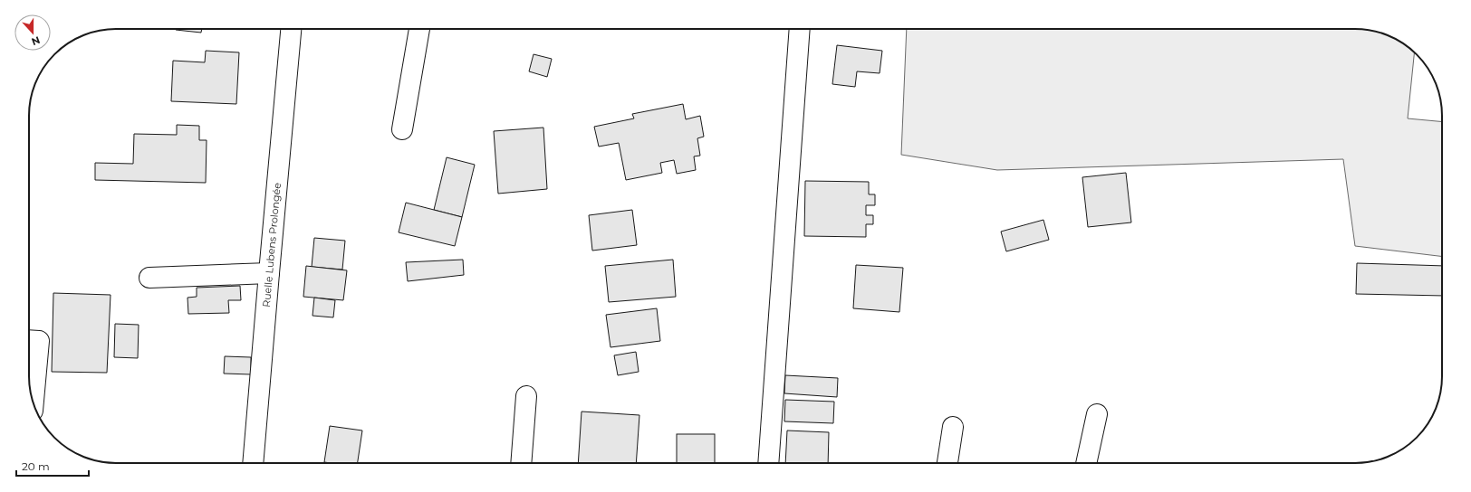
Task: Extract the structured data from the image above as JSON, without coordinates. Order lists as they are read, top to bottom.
{
  "streets": {
    "street": ["Ruelle Lubens Prolongée"]
  },
  "scale_bar": "20 m",
  "north": "bottom"
}
